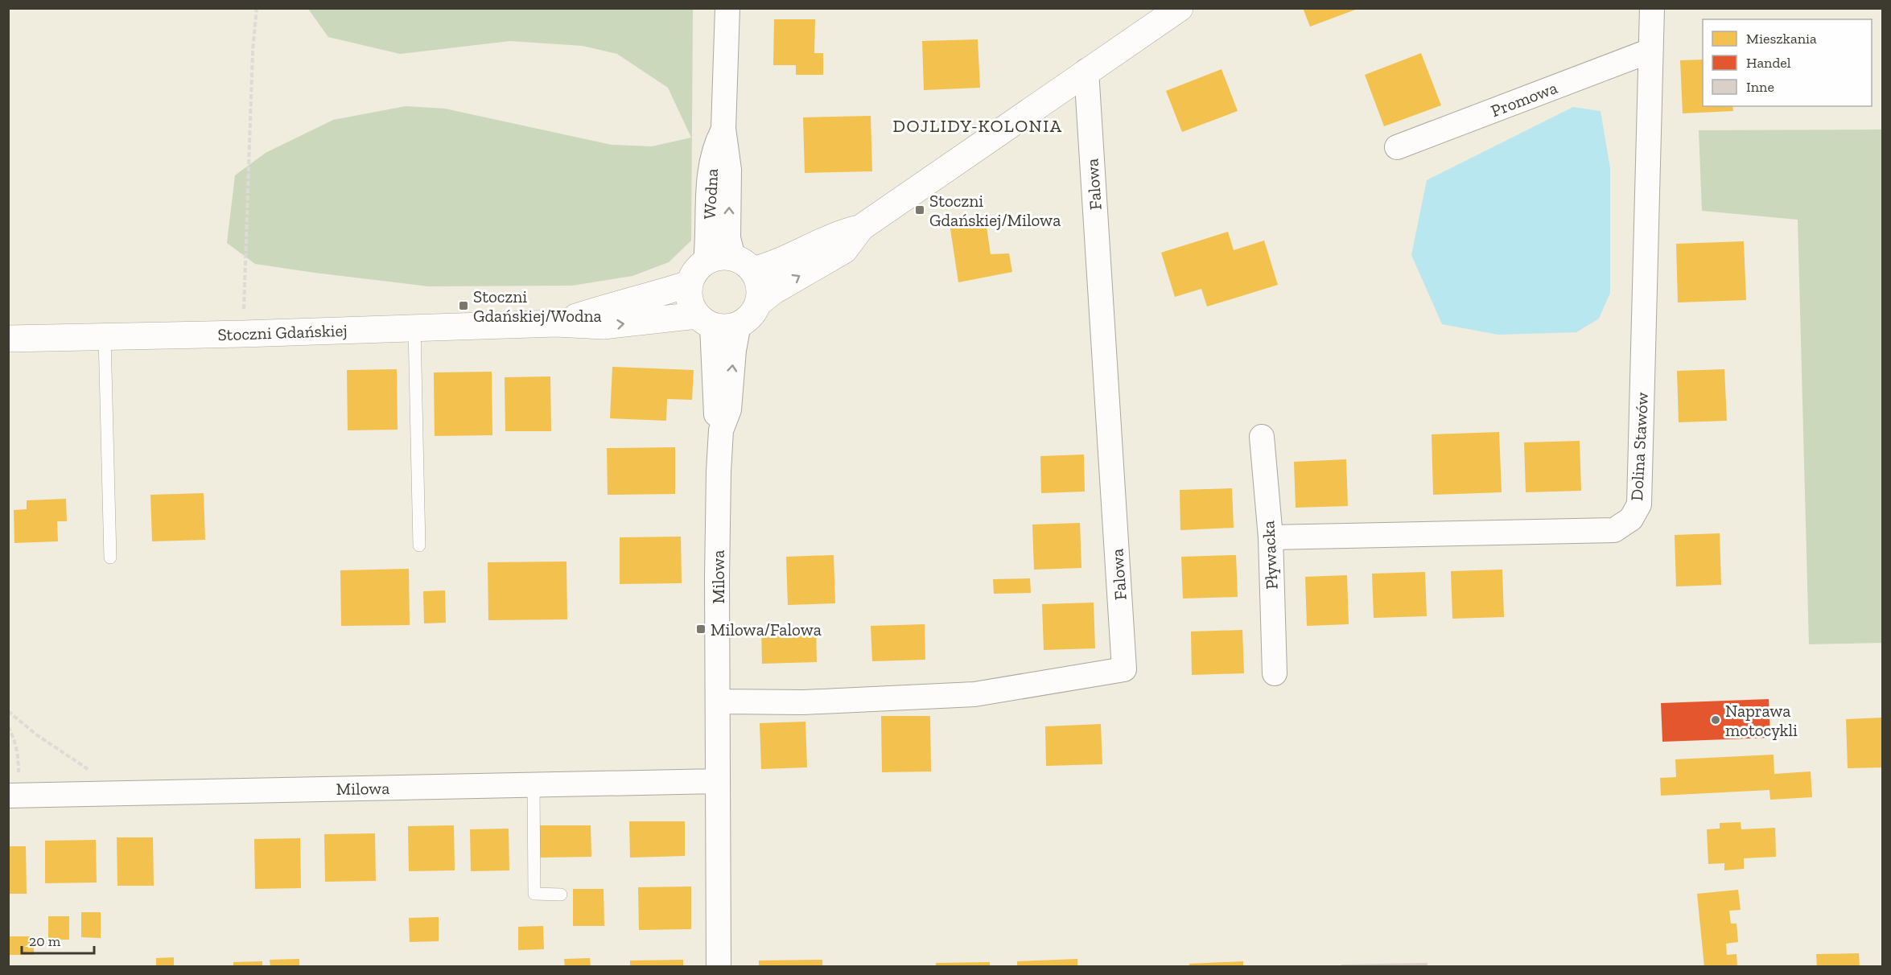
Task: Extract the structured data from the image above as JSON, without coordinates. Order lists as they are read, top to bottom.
{
  "streets": {
    "street": [
      "Promowa",
      "Falowa",
      "Wodna",
      "Stoczni Gdańskiej",
      "Dolina Stawów",
      "Pływacka",
      "Milowa"
    ]
  },
  "crossings": [
    ["Promowa", "Dolina Stawów"],
    ["Falowa", "Milowa"],
    ["Wodna", "Stoczni Gdańskiej"],
    ["Wodna", "Milowa"],
    ["Stoczni Gdańskiej", "Milowa"],
    ["Dolina Stawów", "Pływacka"]
  ],
  "districts": ["DOJLIDY-KOLONIA"],
  "places": {
    "transit": ["Stoczni Gdańskiej/Milowa", "Stoczni Gdańskiej/Wodna", "Milowa/Falowa"],
    "other": ["Naprawa motocykli"]
  },
  "legend": ["Mieszkania", "Handel", "Inne"],
  "scale_bar": "20 m"
}
